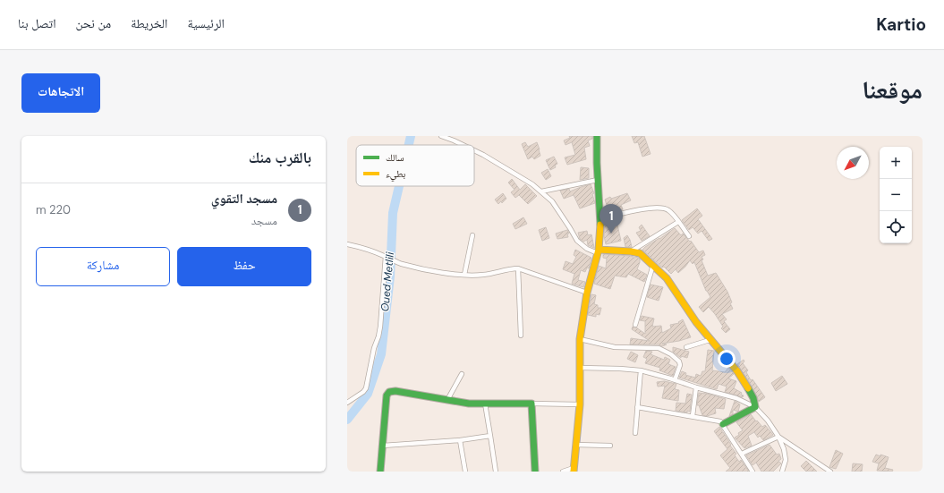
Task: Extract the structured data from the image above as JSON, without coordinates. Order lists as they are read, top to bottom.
{
  "water": ["Oued Metlili"],
  "legend": ["سالك", "بطيء"],
  "north": "bottom left",
  "page": {
    "header": "Kartio",
    "nav": [
      "الرئيسية",
      "الخريطة",
      "من نحن",
      "اتصل بنا"
    ],
    "title": "موقعنا",
    "buttons": [
      "الاتجاهات",
      ["حفظ", "مشاركة"]
    ],
    "heading": "بالقرب منك",
    "map_buttons": ["+", "−"],
    "list": [
      {
        "mark": "1",
        "name": "مسجد التقوي",
        "note": "مسجد",
        "value": "220 m"
      }
    ],
    "pins": "1"
  }
}
